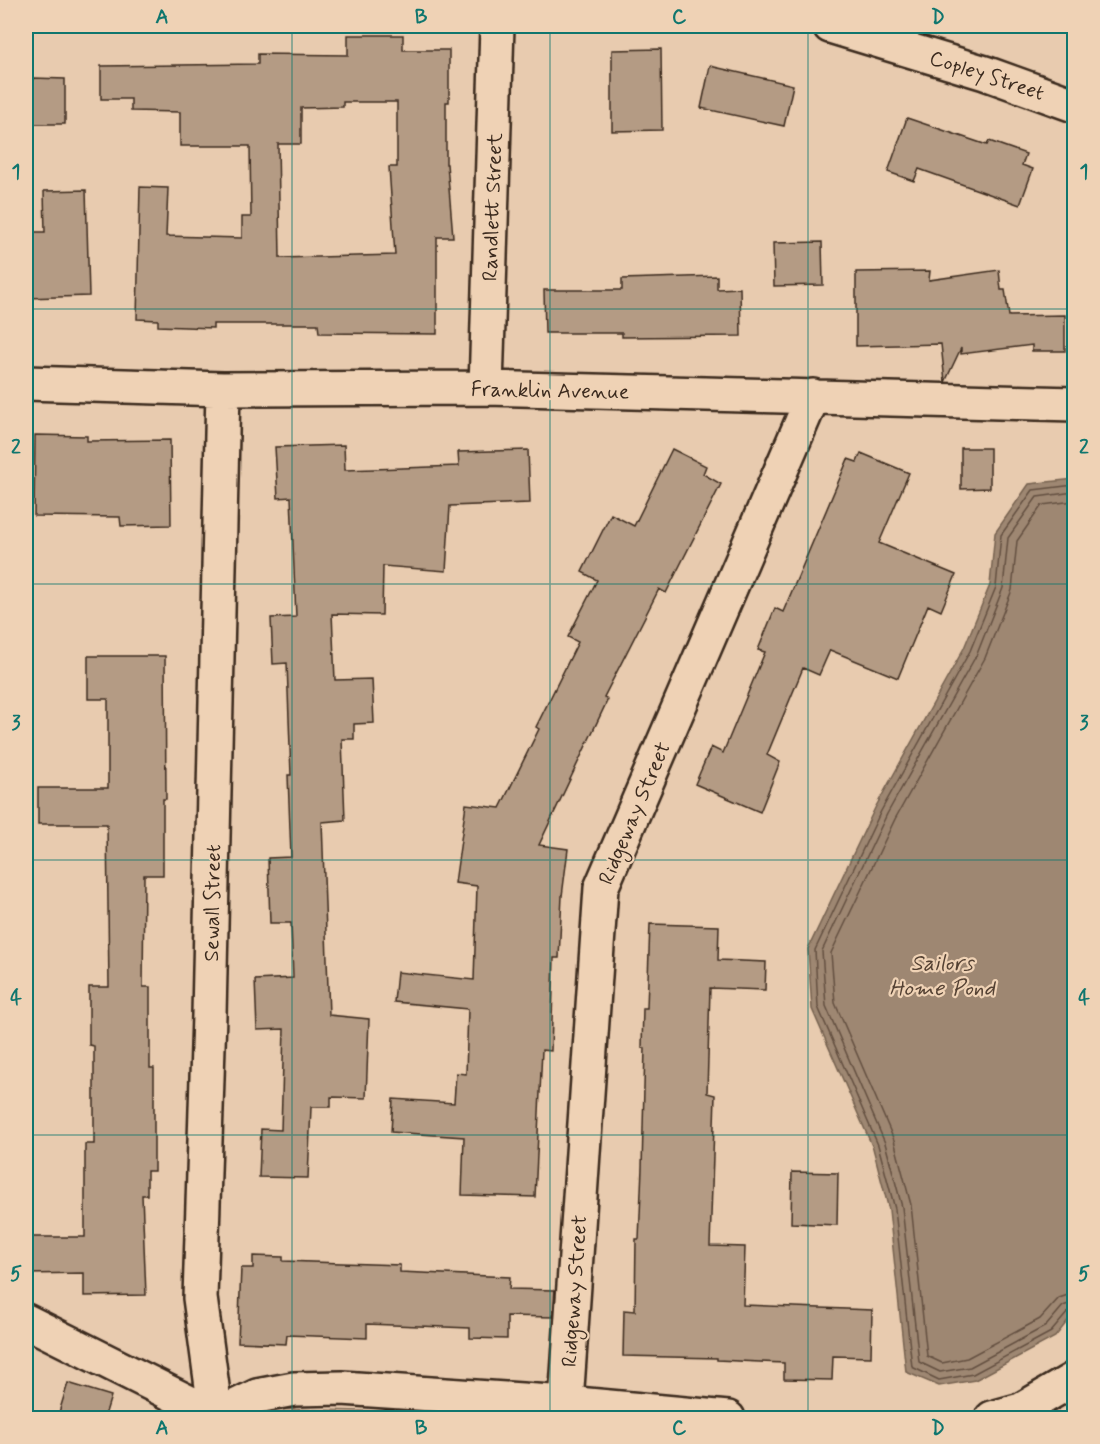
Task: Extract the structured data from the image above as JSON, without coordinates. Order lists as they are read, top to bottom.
{
  "streets": {
    "street": [
      "Copley Street",
      "Randlett Street",
      "Franklin Avenue",
      "Ridgeway Street",
      "Sewall Street"
    ]
  },
  "crossings": [
    ["Randlett Street", "Franklin Avenue"],
    ["Franklin Avenue", "Ridgeway Street"],
    ["Franklin Avenue", "Sewall Street"]
  ],
  "water": ["Sailors Home Pond"],
  "grid": {
    "columns": [
      "A",
      "B",
      "C",
      "D"
    ],
    "rows": [
      "1",
      "2",
      "3",
      "4",
      "5"
    ]
  }
}
